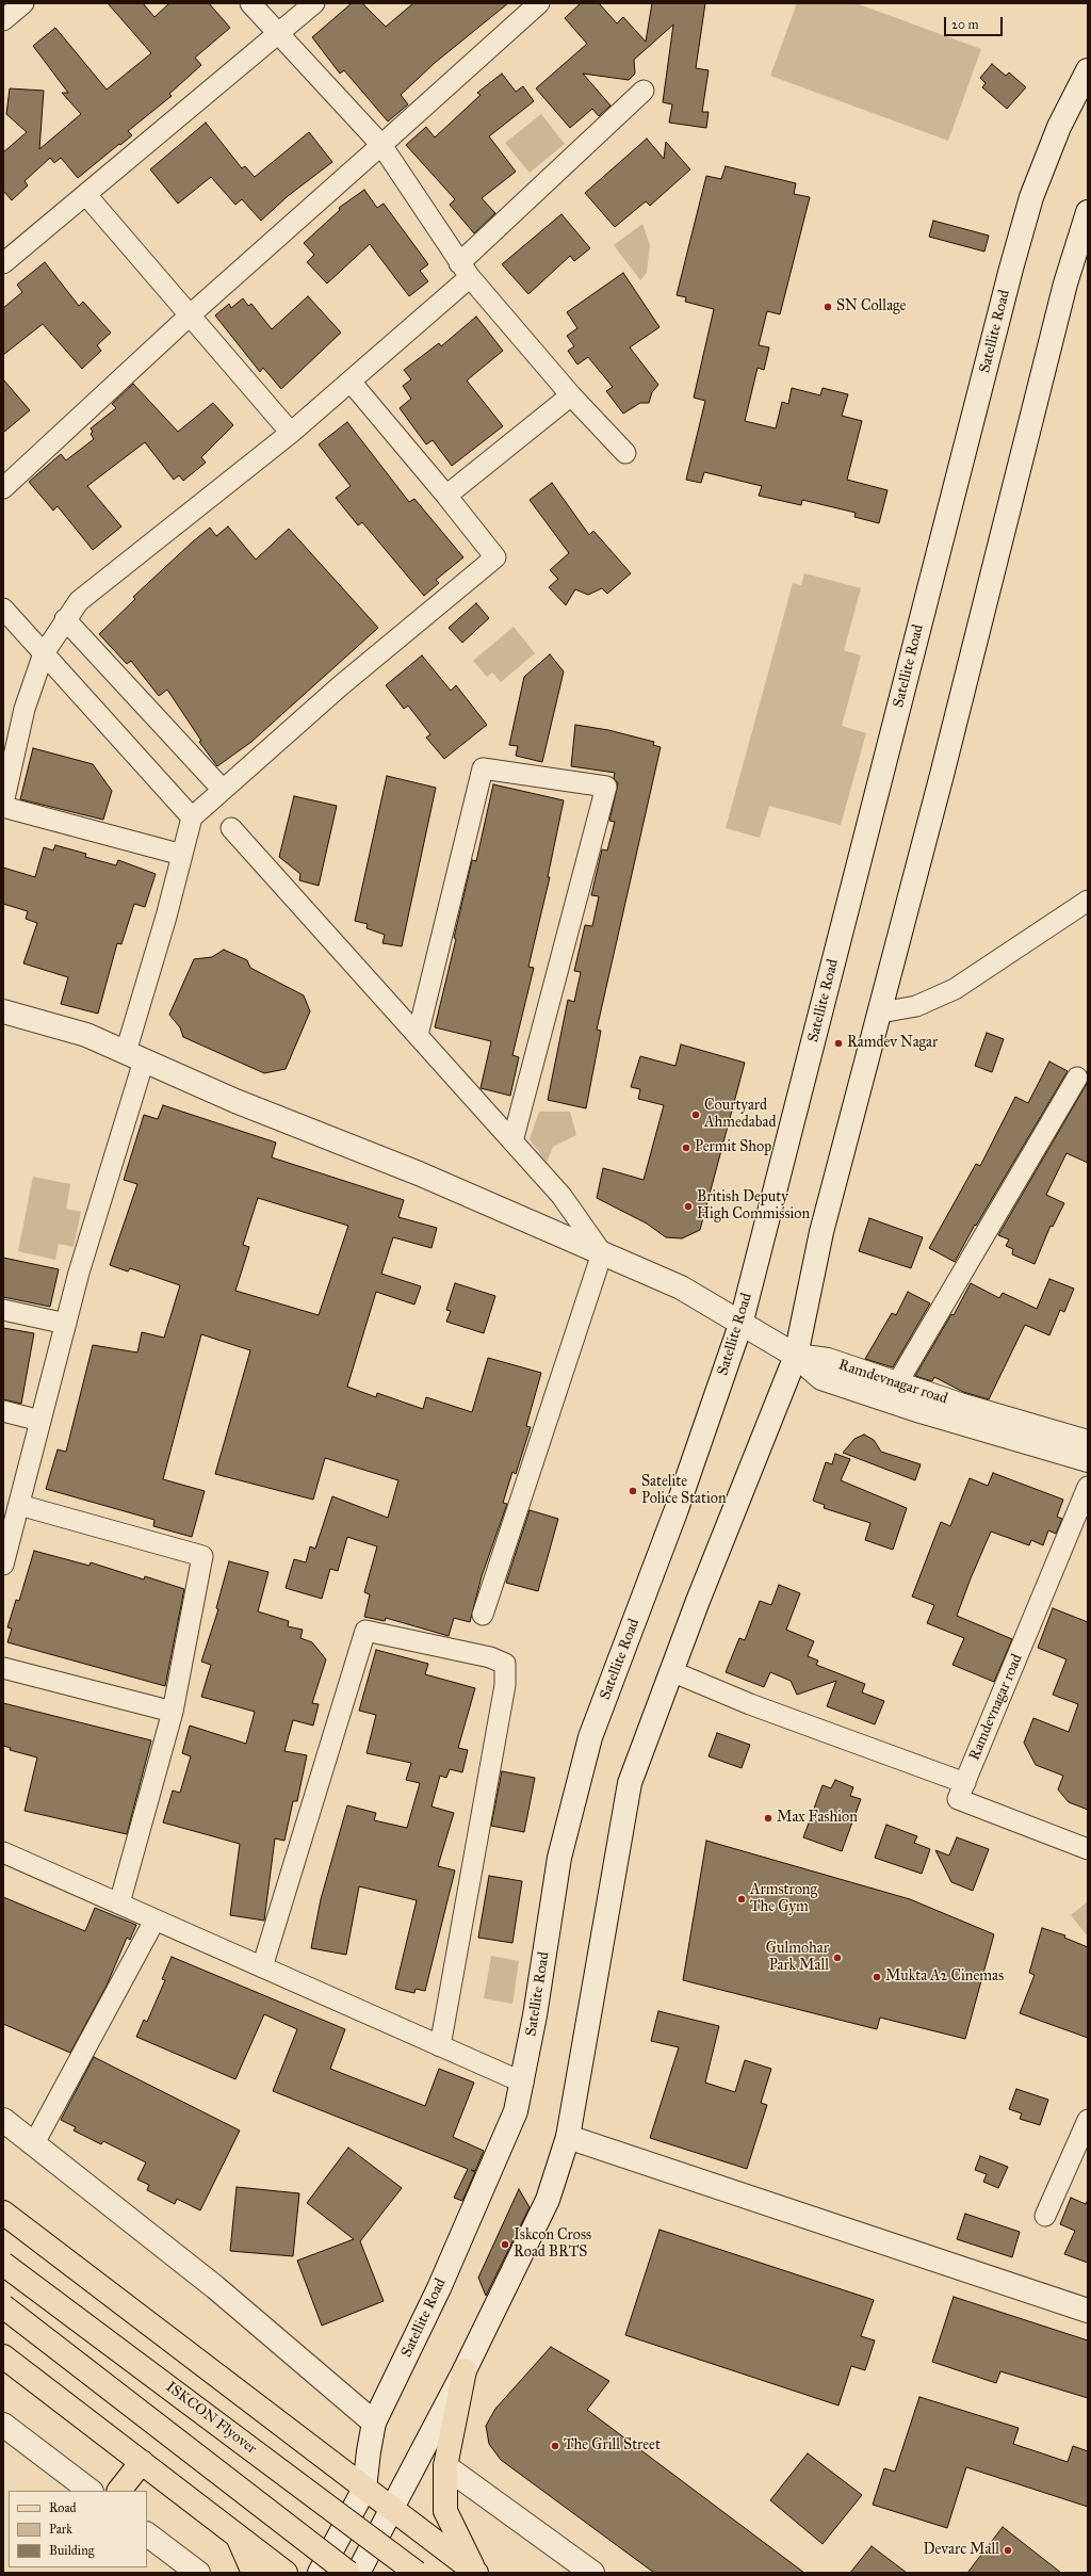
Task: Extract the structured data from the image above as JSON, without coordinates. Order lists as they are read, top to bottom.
{
  "streets": {
    "main road": ["Satellite Road", "Ramdevnagar road", "ISKCON Flyover"]
  },
  "crossings": [
    ["Satellite Road", "Ramdevnagar road"]
  ],
  "places": [
    "SN Collage",
    "Ramdev Nagar",
    "Courtyard Ahmedabad",
    "Permit Shop",
    "British Deputy High Commission",
    "Satelite Police Station",
    "Max Fashion",
    "Armstrong The Gym",
    "Gulmohar Park Mall",
    "Mukta A2 Cinemas",
    "Iskcon Cross Road BRTS",
    "The Grill Street",
    "Devarc Mall"
  ],
  "legend": ["Road", "Park", "Building"],
  "scale_bar": "20 m"
}
